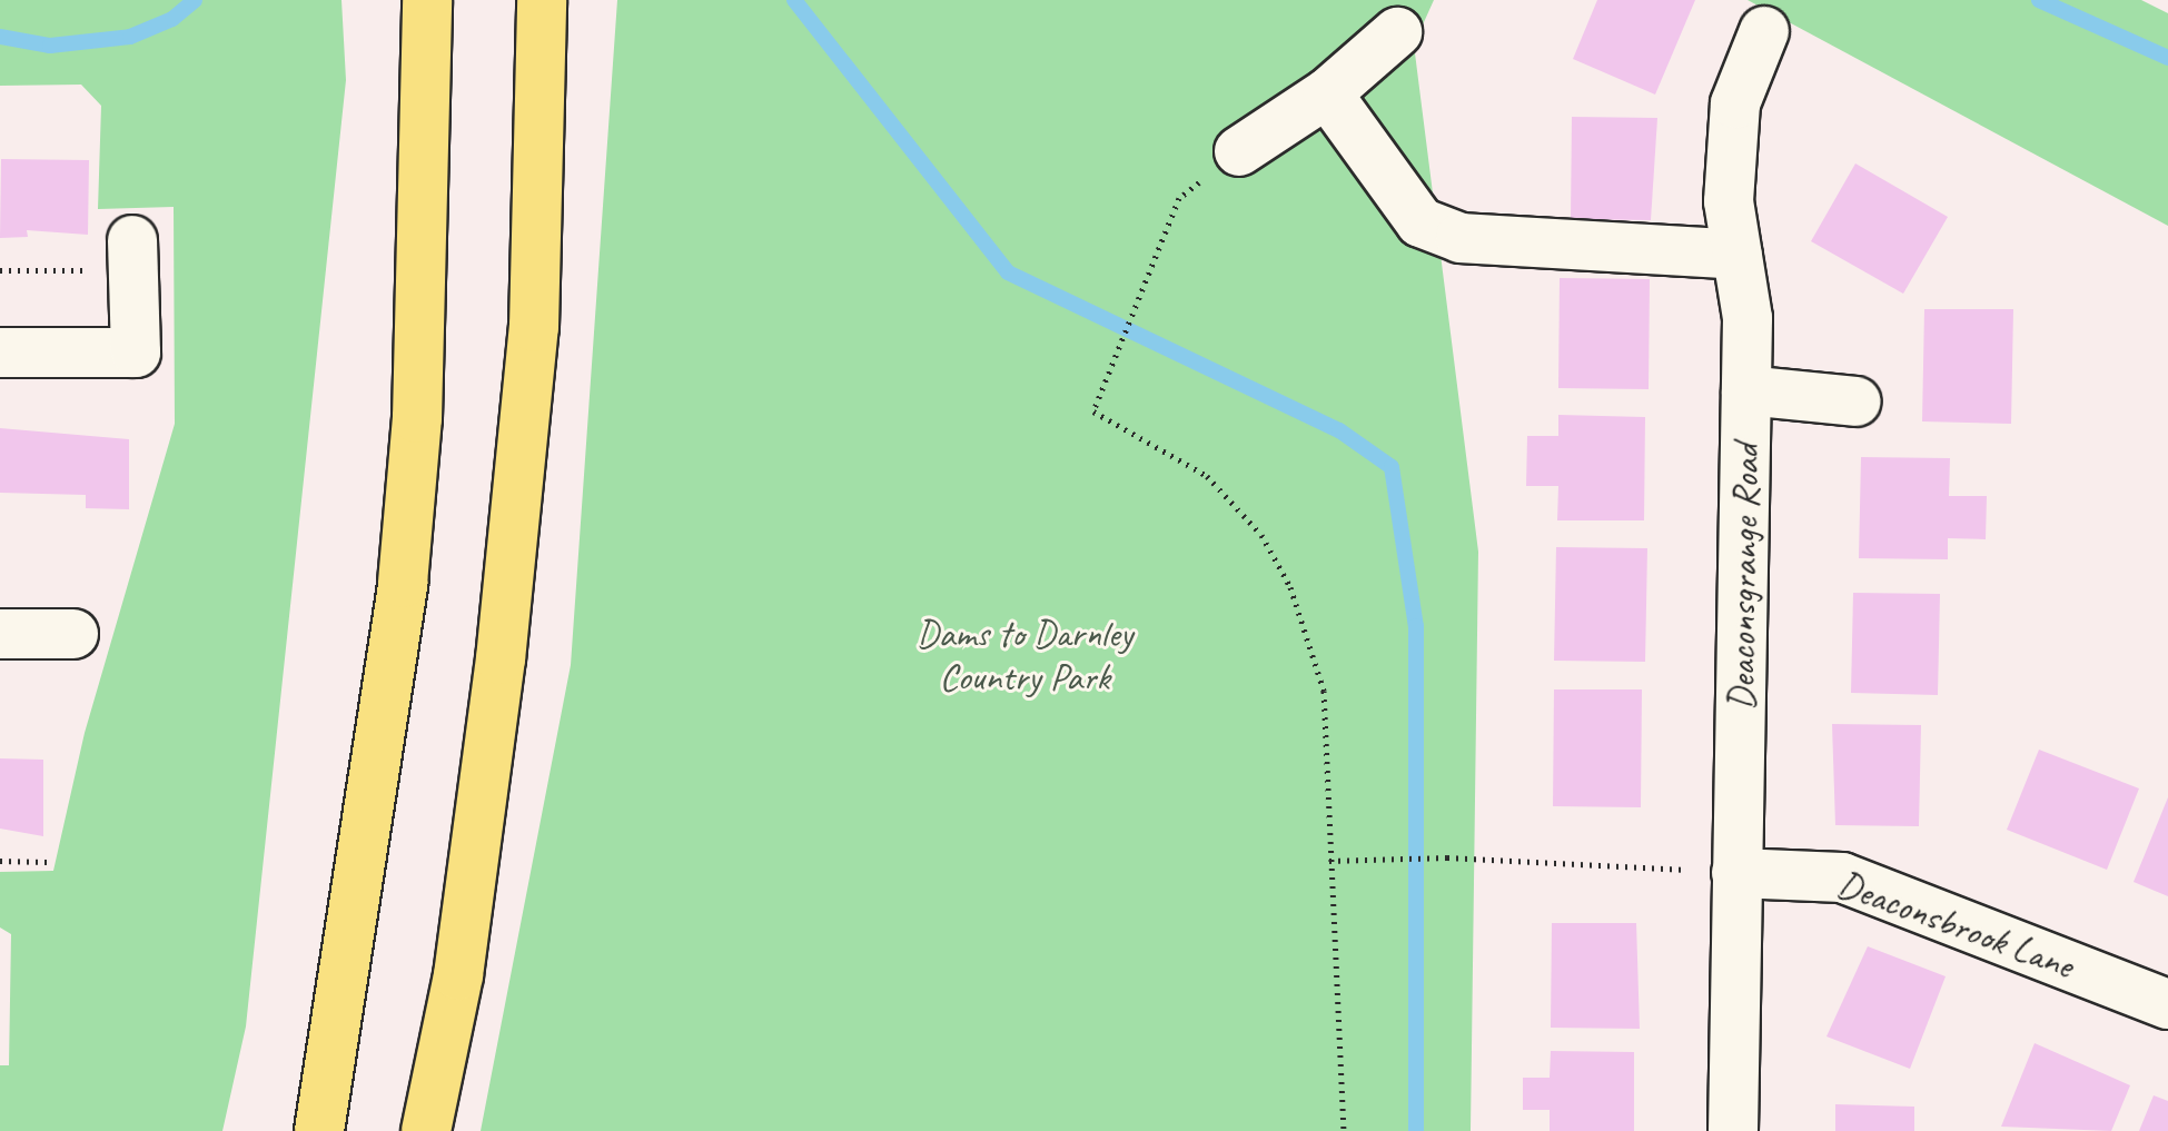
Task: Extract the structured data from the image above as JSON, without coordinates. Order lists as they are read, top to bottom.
{
  "streets": {
    "street": ["Deaconsgrange Road", "Deaconsbrook Lane"]
  },
  "crossings": [
    ["Deaconsgrange Road", "Deaconsbrook Lane"]
  ],
  "parks": ["Dams to Darnley Country Park"]
}
